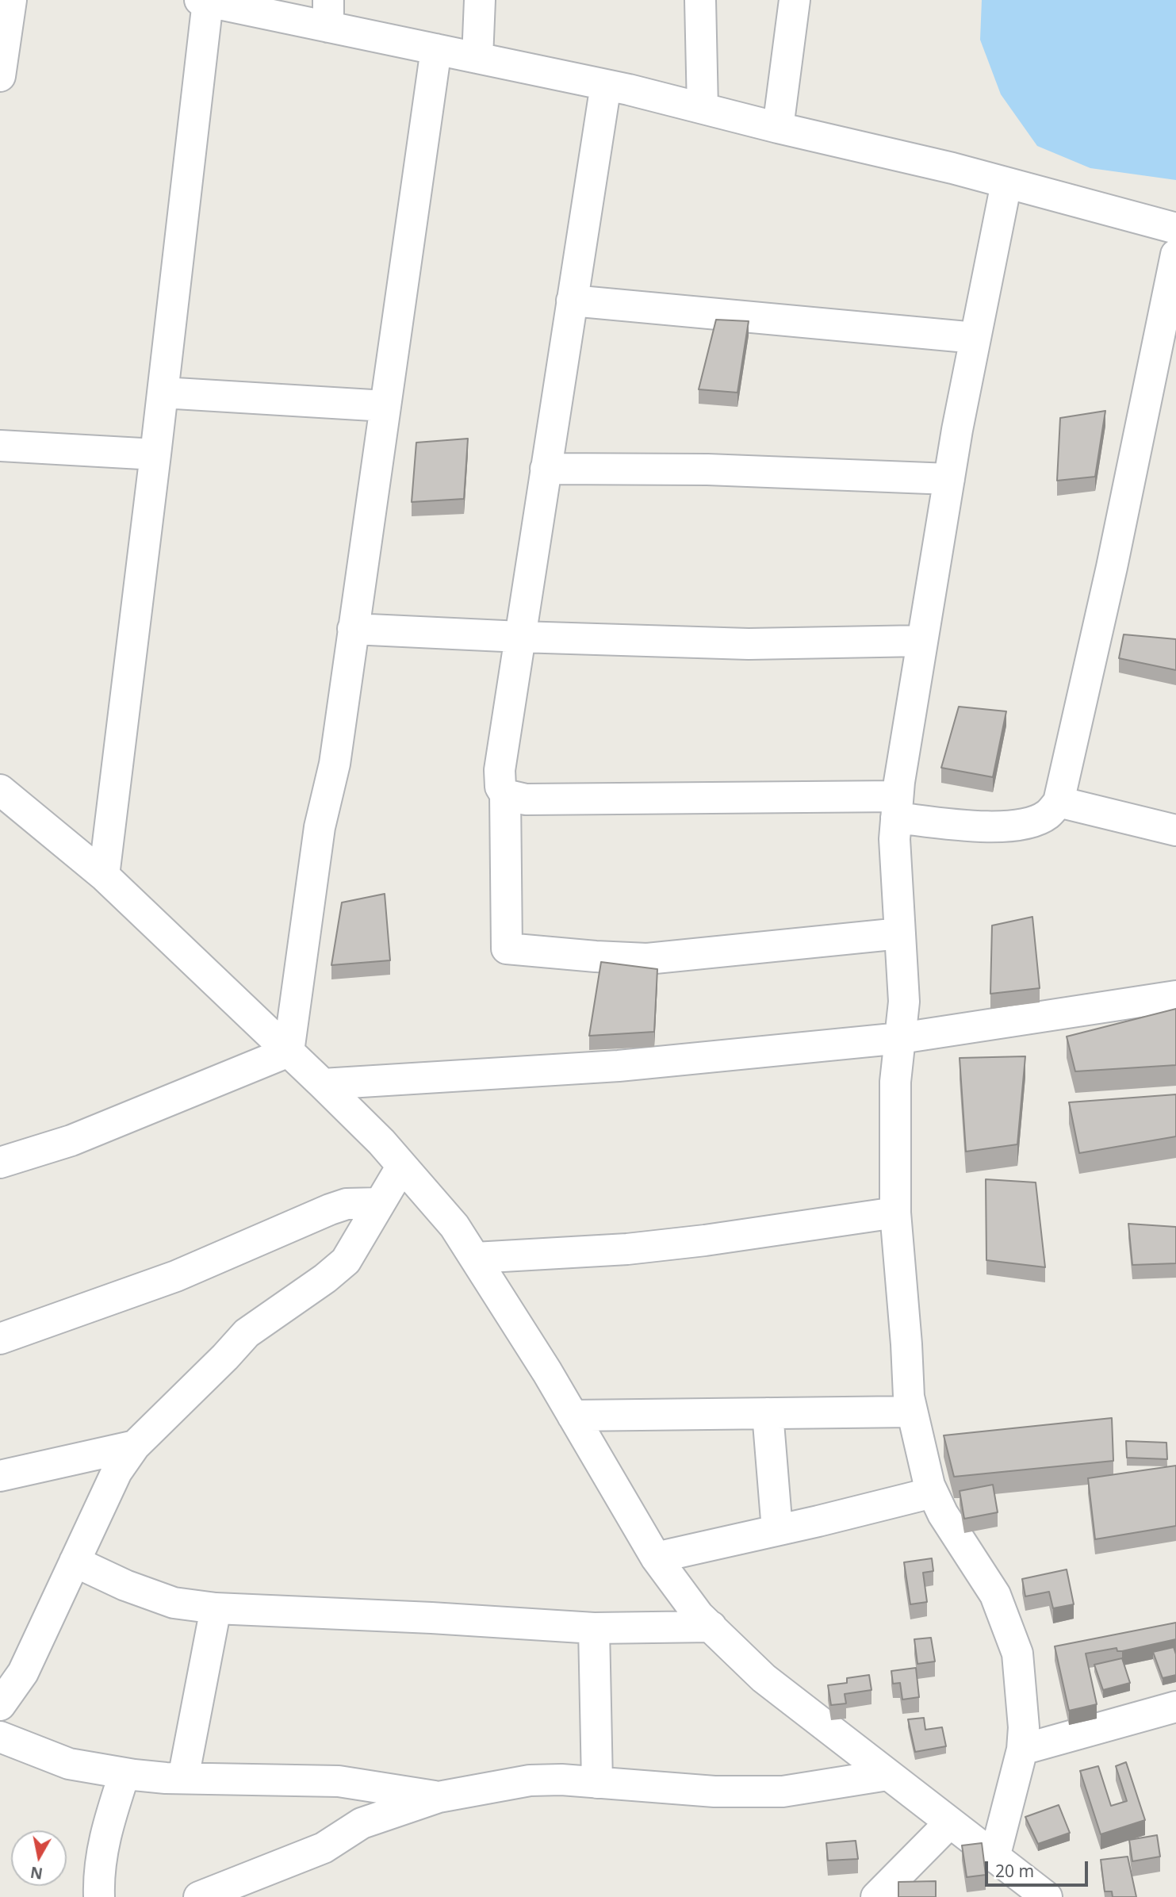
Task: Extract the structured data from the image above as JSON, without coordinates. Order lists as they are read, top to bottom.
{
  "scale_bar": "20 m",
  "north": "bottom"
}
